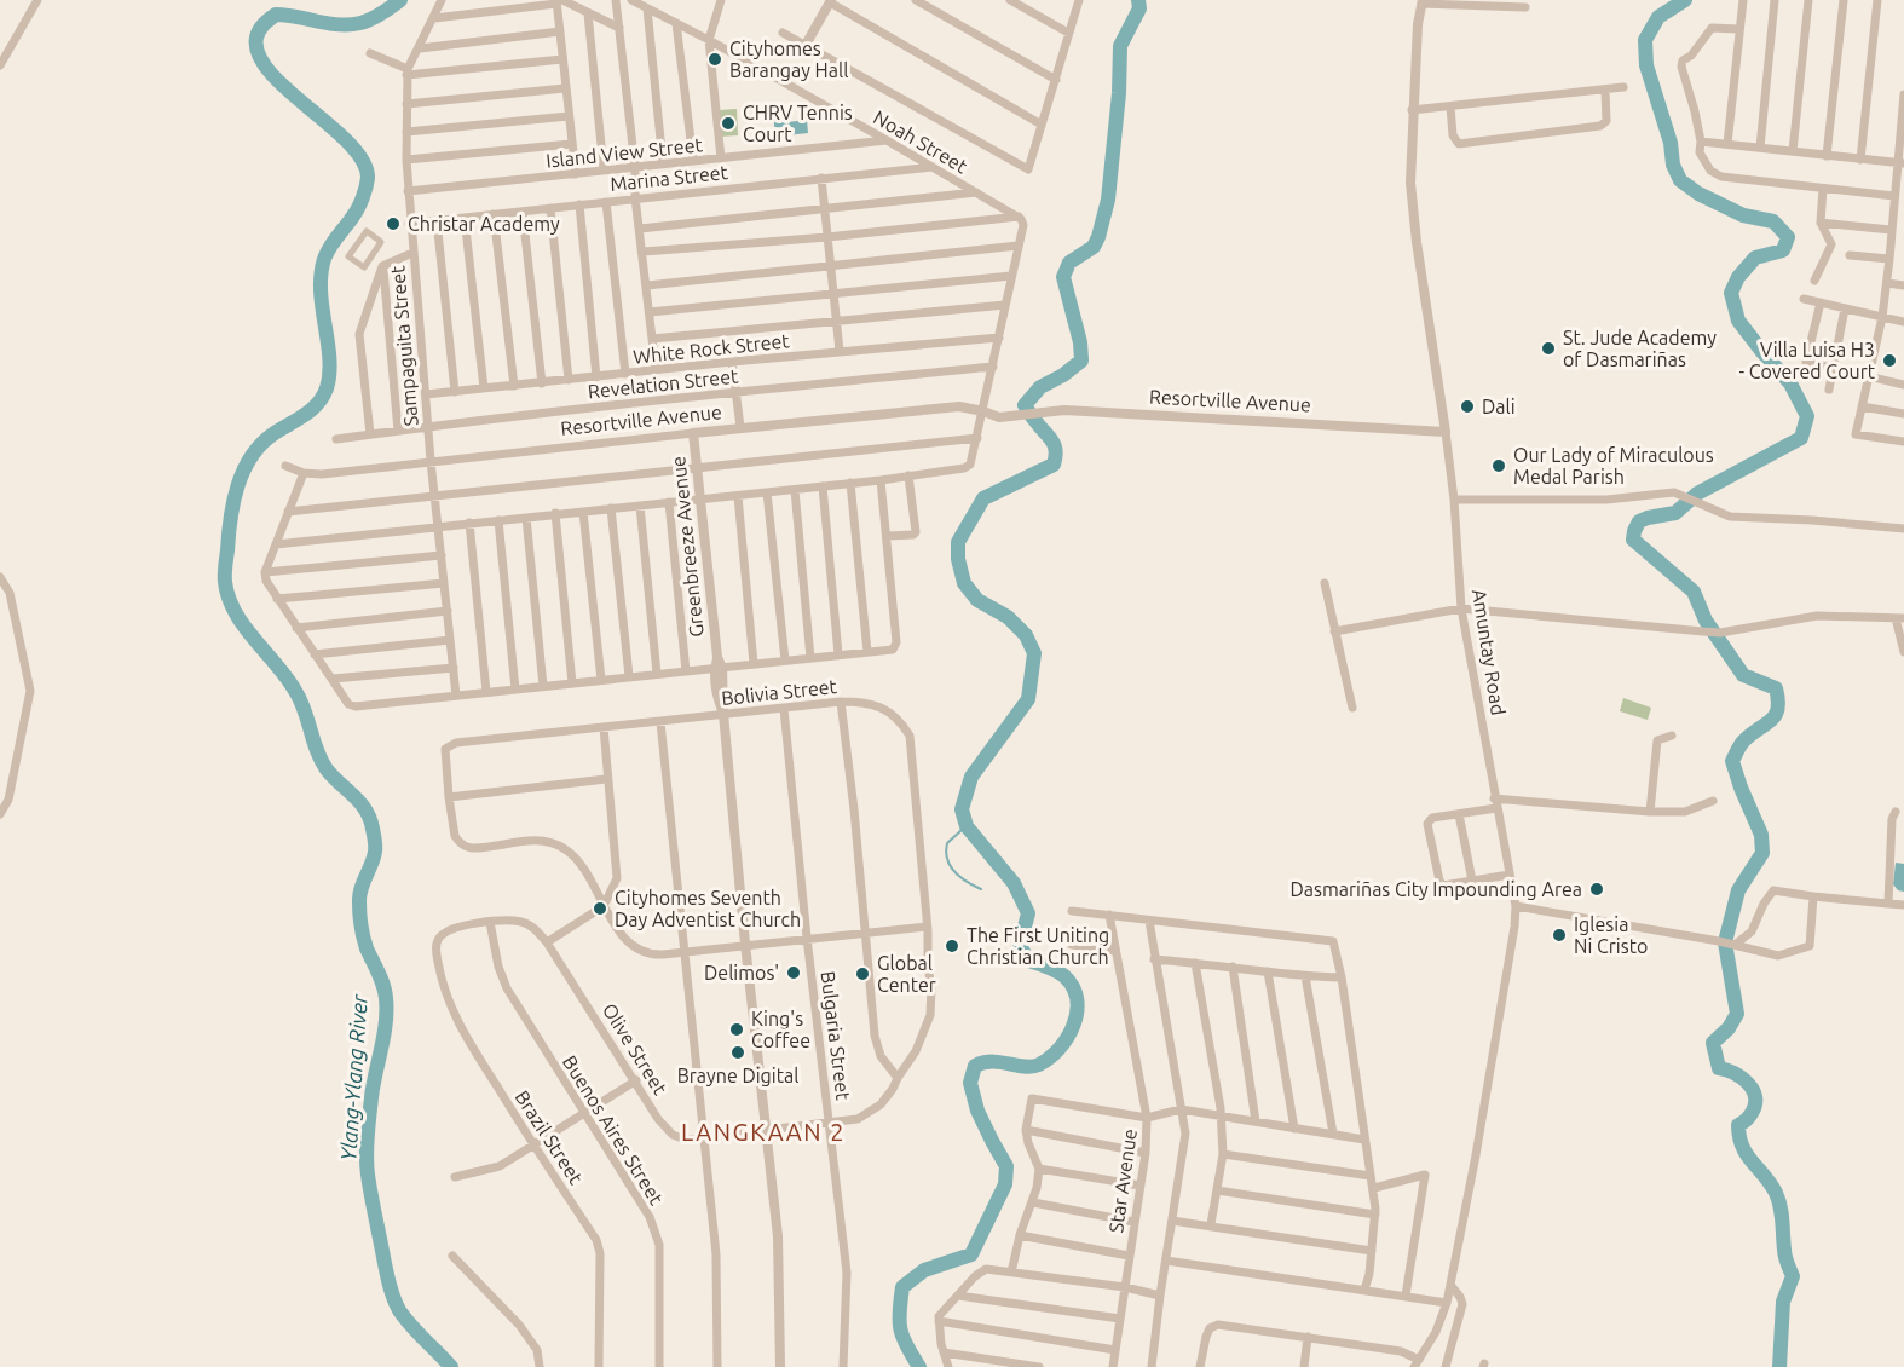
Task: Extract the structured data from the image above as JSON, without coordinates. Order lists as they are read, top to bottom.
{
  "streets": {
    "street": [
      "Noah Street",
      "Island View Street",
      "Marina Street",
      "Sampaguita Street",
      "White Rock Street",
      "Revelation Street",
      "Resortville Avenue",
      "Greenbreeze Avenue",
      "Amuntay Road",
      "Bolivia Street",
      "Bulgaria Street",
      "Olive Street",
      "Buenos Aires Street",
      "Brazil Street",
      "Star Avenue"
    ]
  },
  "crossings": [
    ["Noah Street", "Island View Street"],
    ["Noah Street", "Marina Street"],
    ["Island View Street", "Sampaguita Street"],
    ["Marina Street", "Sampaguita Street"],
    ["Sampaguita Street", "White Rock Street"],
    ["Sampaguita Street", "Revelation Street"],
    ["Sampaguita Street", "Resortville Avenue"],
    ["Resortville Avenue", "Greenbreeze Avenue"],
    ["Resortville Avenue", "Amuntay Road"],
    ["Greenbreeze Avenue", "Bolivia Street"],
    ["Greenbreeze Avenue", "Olive Street"],
    ["Bolivia Street", "Bulgaria Street"],
    ["Bolivia Street", "Olive Street"],
    ["Bulgaria Street", "Olive Street"],
    ["Olive Street", "Buenos Aires Street"],
    ["Olive Street", "Brazil Street"]
  ],
  "districts": ["LANGKAAN 2"],
  "water": ["Ylang-Ylang River"],
  "places": [
    "Cityhomes Barangay Hall",
    "CHRV Tennis Court",
    "Christar Academy",
    "St. Jude Academy of Dasmariñas",
    "Villa Luisa H3 - Covered Court",
    "Dali",
    "Our Lady of Miraculous Medal Parish",
    "Dasmariñas City Impounding Area",
    "Cityhomes Seventh Day Adventist Church",
    "Iglesia Ni Cristo",
    "The First Uniting Christian Church",
    "Delimos'",
    "Global Center",
    "King's Coffee",
    "Brayne Digital"
  ]
}
